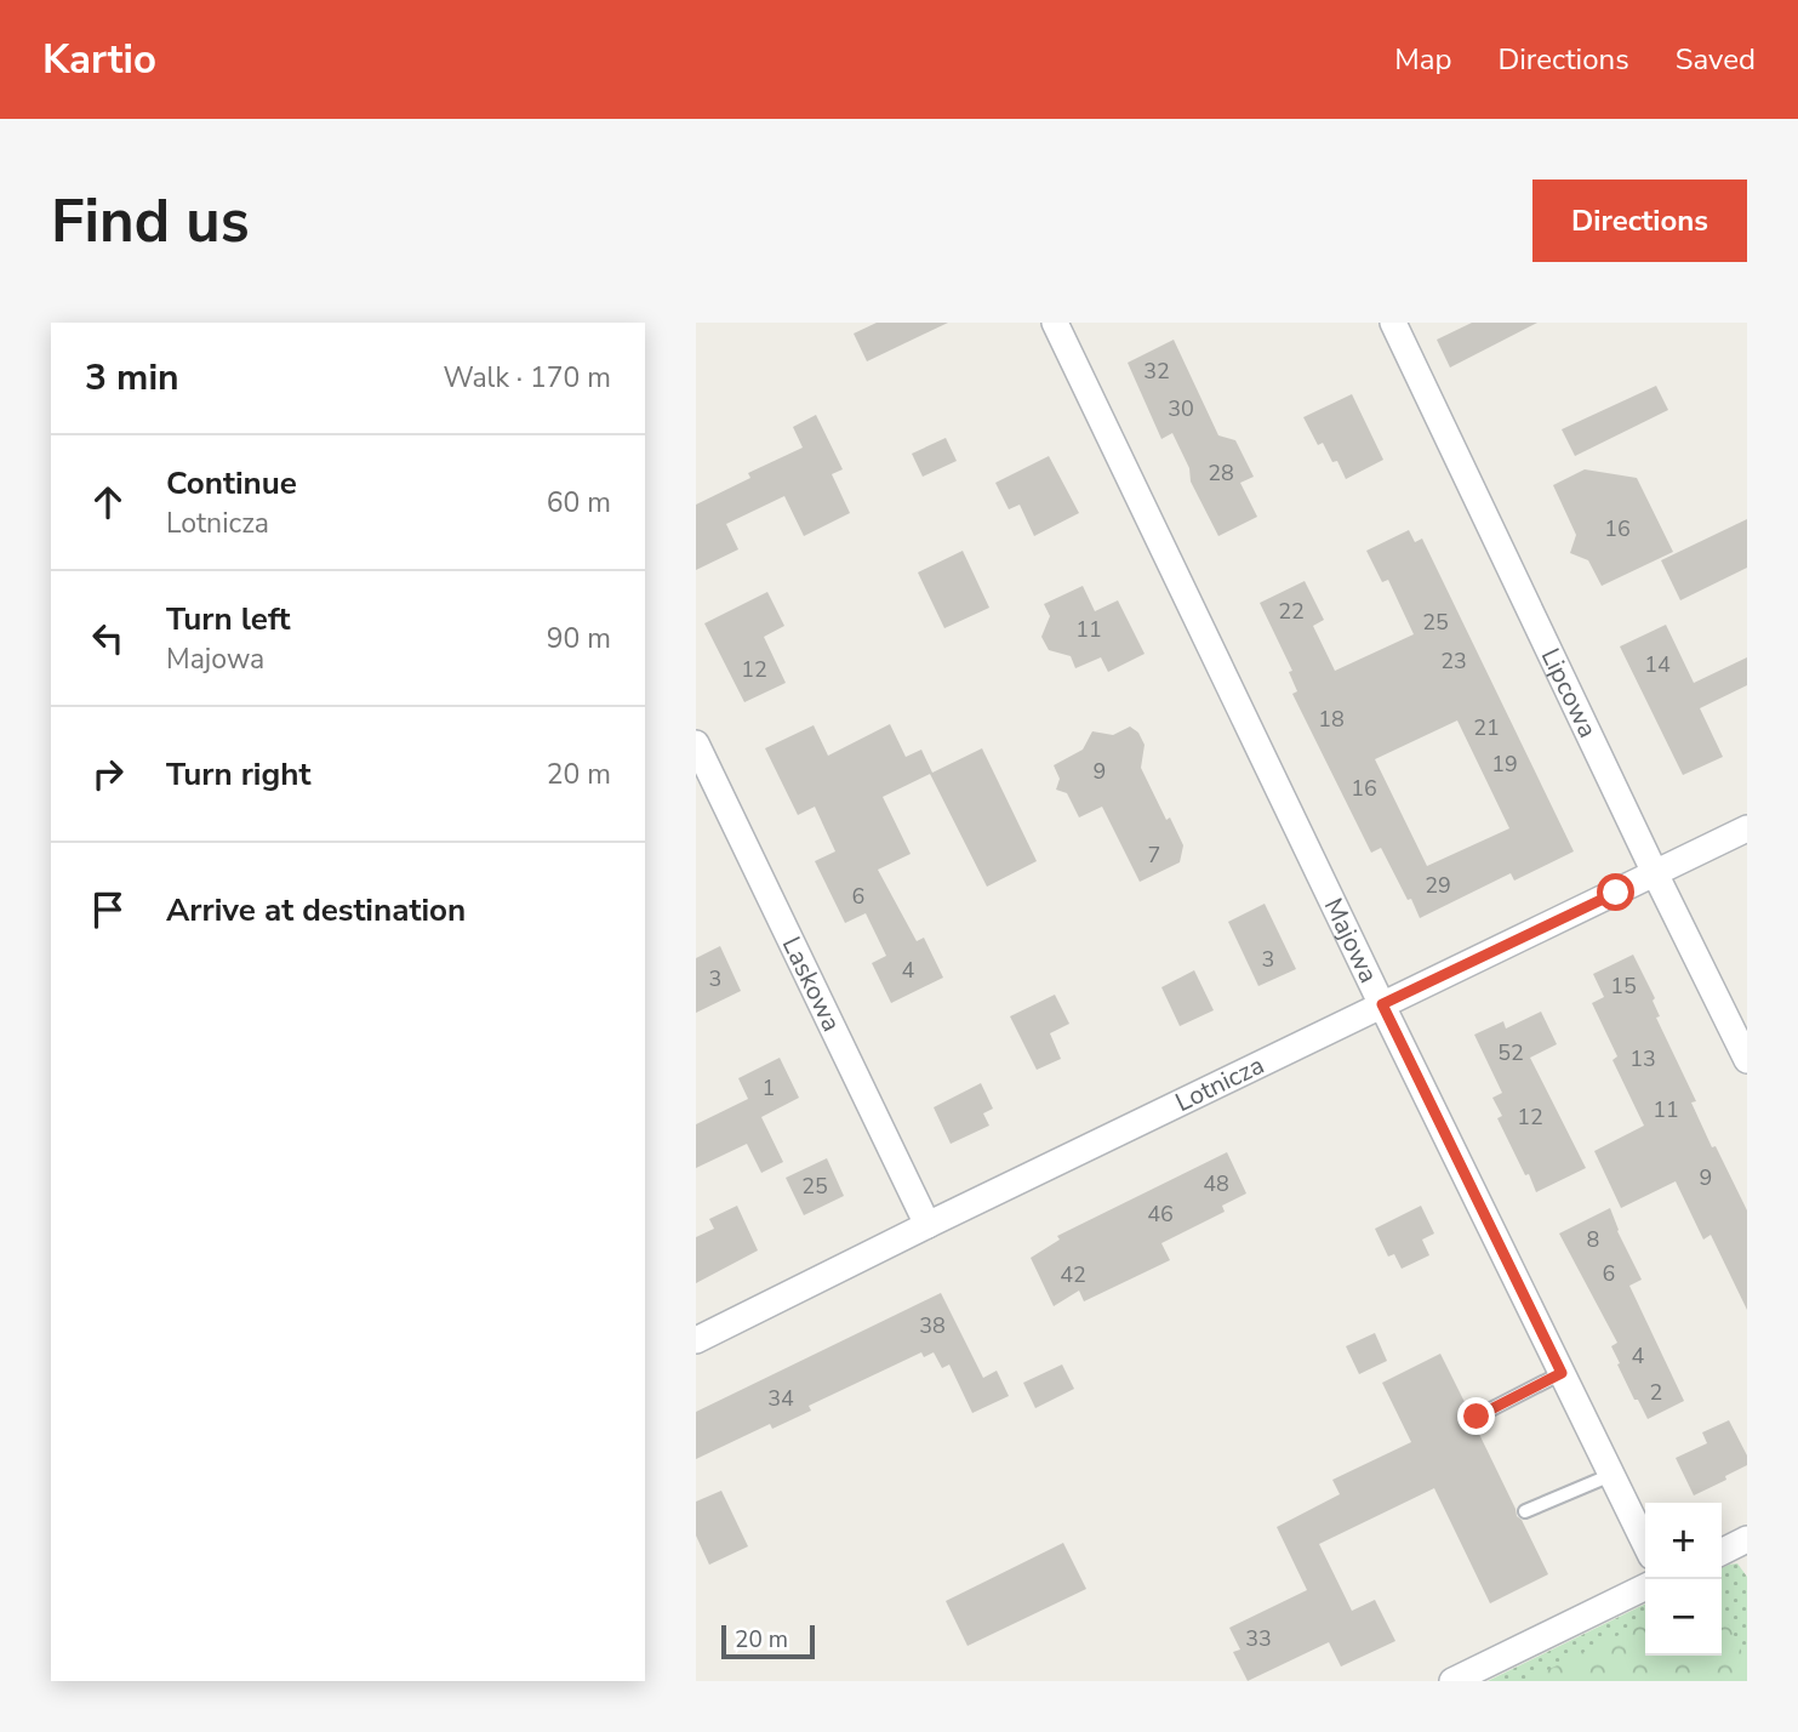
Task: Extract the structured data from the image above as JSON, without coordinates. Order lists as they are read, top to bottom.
{
  "streets": {
    "street": [
      "Lipcowa",
      "Majowa",
      "Laskowa",
      "Lotnicza"
    ]
  },
  "crossings": [
    ["Lipcowa", "Lotnicza"],
    ["Majowa", "Lotnicza"],
    ["Laskowa", "Lotnicza"]
  ],
  "house_numbers": [
    "32",
    "30",
    "28",
    "16",
    "22",
    "25",
    "11",
    "23",
    "14",
    "12",
    "18",
    "21",
    "19",
    "9",
    "16",
    "7",
    "29",
    "6",
    "3",
    "4",
    "3",
    "15",
    "52",
    "13",
    "1",
    "11",
    "12",
    "9",
    "48",
    "25",
    "46",
    "8",
    "6",
    "42",
    "38",
    "4",
    "2",
    "34",
    "33"
  ],
  "scale_bar": "20 m",
  "page": {
    "header": "Kartio",
    "nav": ["Map", "Directions", "Saved"],
    "buttons": "Directions",
    "title": "Find us",
    "heading": ["3 min", "Walk · 170 m"],
    "list": [
      ["Continue", "Lotnicza", "60 m"],
      ["Turn left", "Majowa", "90 m"],
      ["Turn right", "20 m"],
      "Arrive at destination"
    ],
    "map_buttons": ["+", "−"],
    "scale": "20 m"
  }
}
